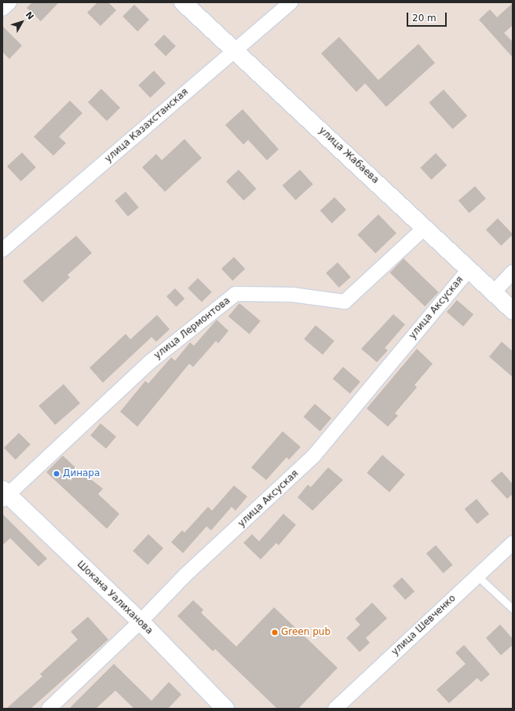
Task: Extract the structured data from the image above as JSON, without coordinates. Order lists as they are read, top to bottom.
{
  "streets": {
    "street": [
      "улица Казахстанская",
      "улица Жабаева",
      "улица Аксуская",
      "улица Лермонтова",
      "Шокана Уалиханова",
      "улица Шевченко"
    ]
  },
  "crossings": [
    ["улица Казахстанская", "улица Жабаева"],
    ["улица Жабаева", "улица Аксуская"],
    ["улица Жабаева", "улица Лермонтова"],
    ["улица Аксуская", "Шокана Уалиханова"],
    ["улица Лермонтова", "Шокана Уалиханова"]
  ],
  "places": ["Динара", "Green pub"],
  "scale_bar": "20 m",
  "north": "top right"
}
